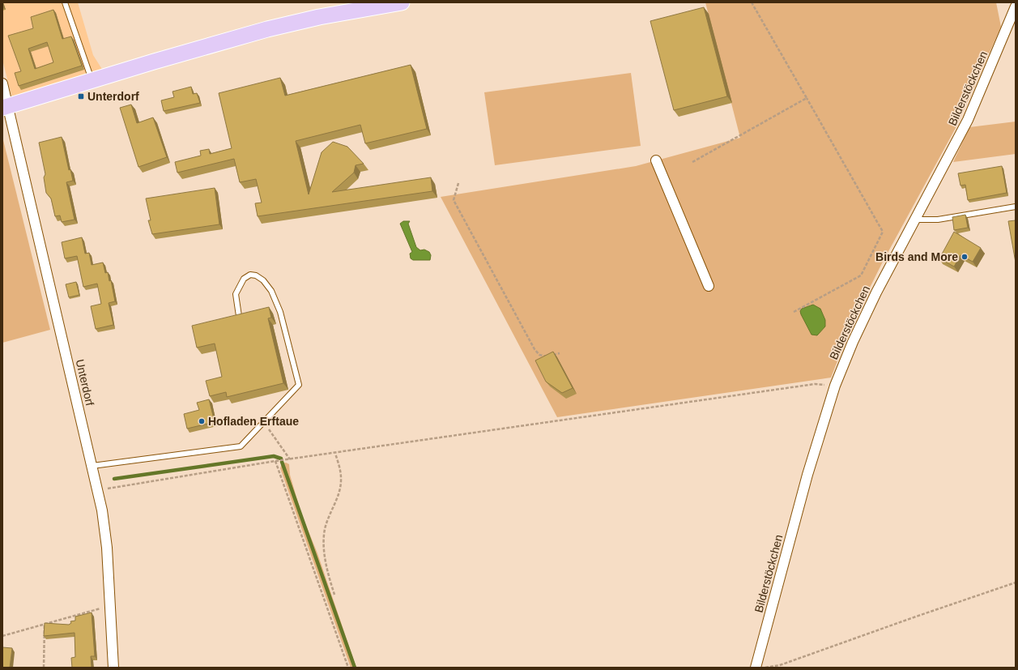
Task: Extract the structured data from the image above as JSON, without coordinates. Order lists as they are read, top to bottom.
{
  "streets": {
    "street": ["Bilderstöckchen", "Unterdorf"]
  },
  "places": {
    "transit": ["Unterdorf"],
    "other": ["Birds and More", "Hofladen Erftaue"]
  }
}
